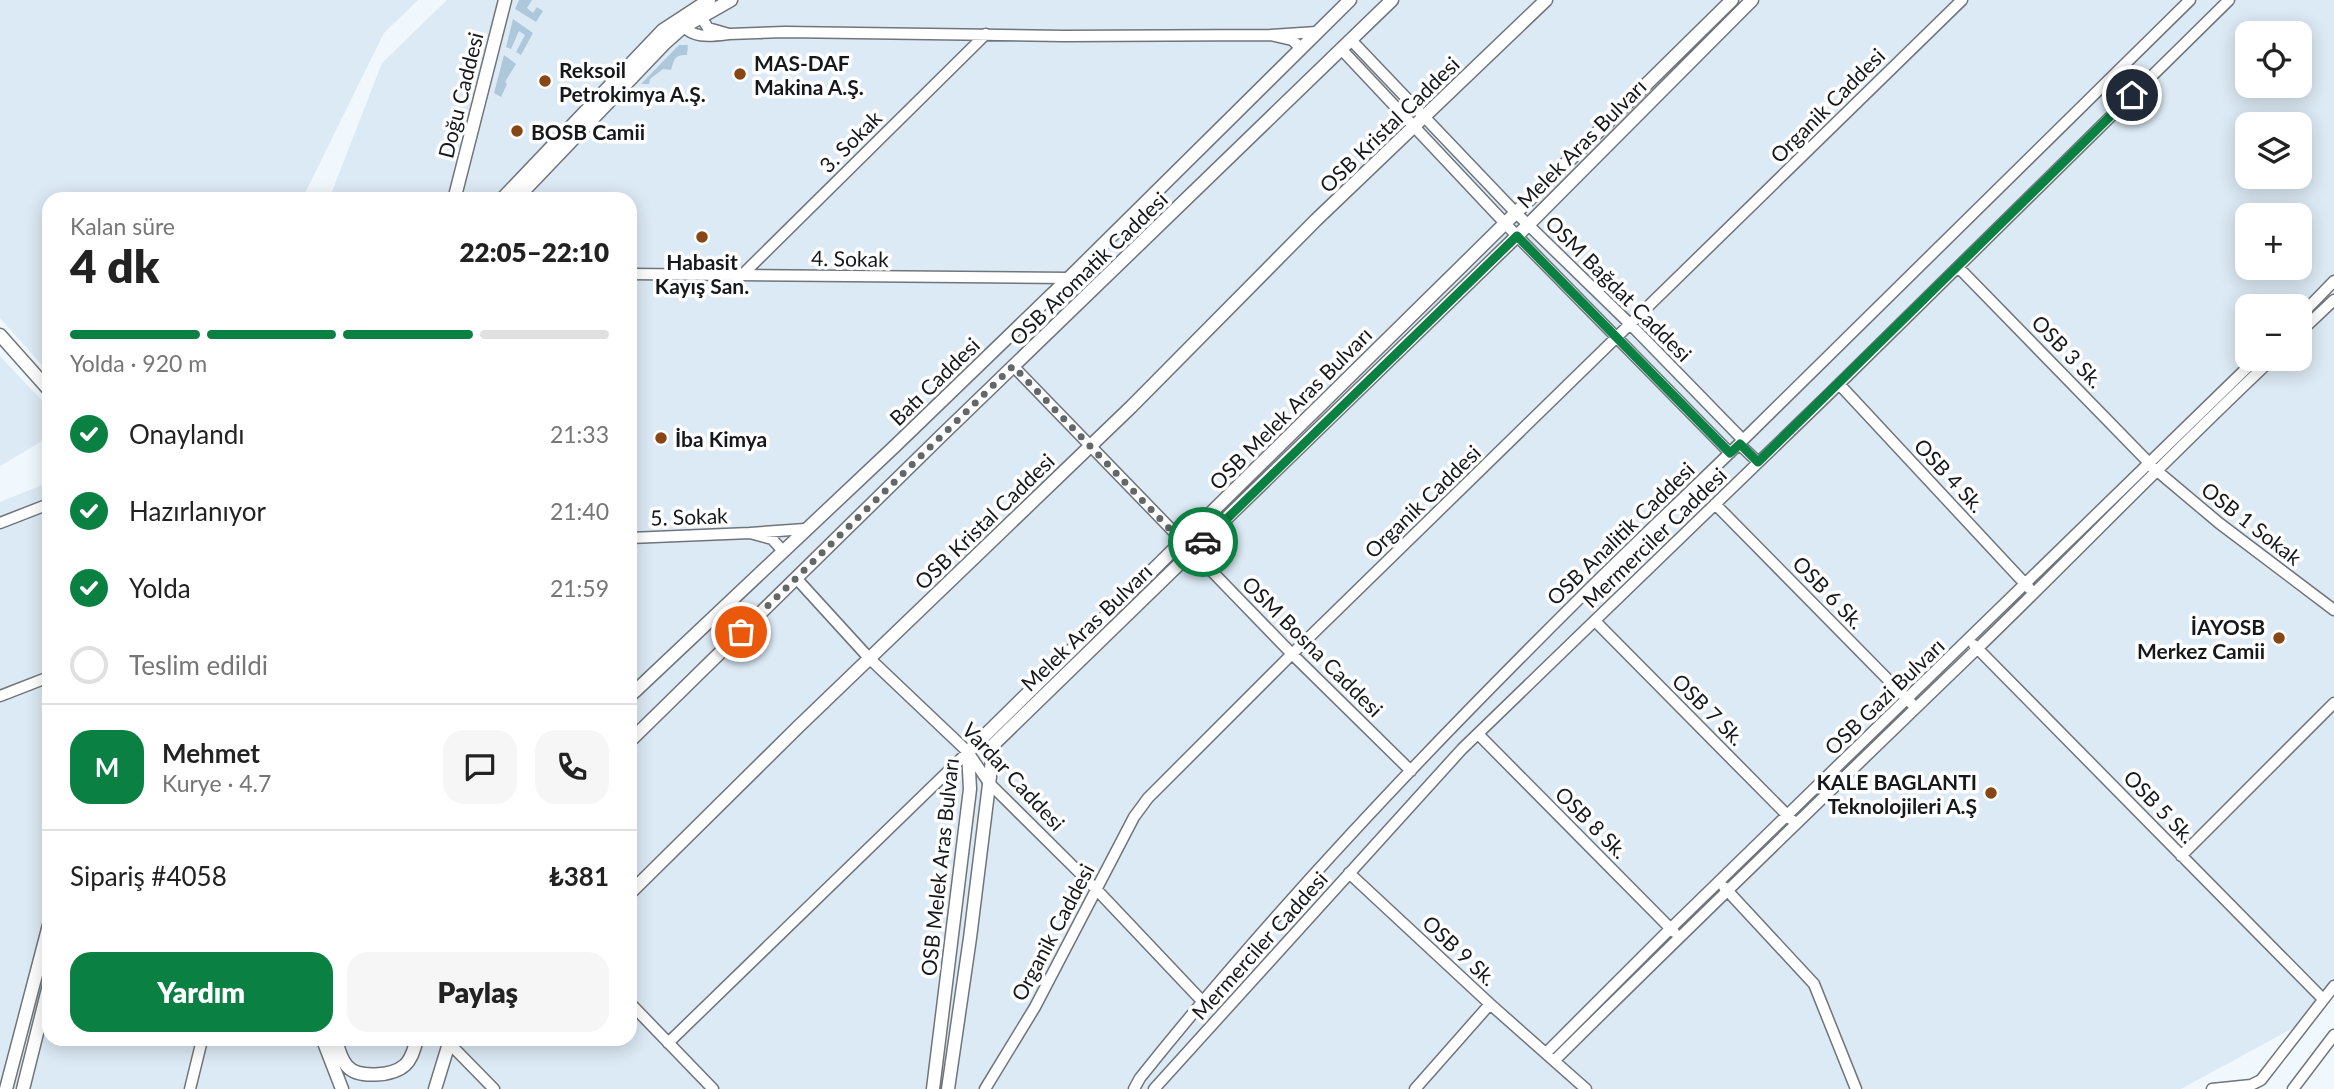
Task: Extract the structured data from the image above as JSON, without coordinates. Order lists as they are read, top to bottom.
{
  "streets": {
    "street": [
      "Doğu Caddesi",
      "Organik Caddesi",
      "OSB Kristal Caddesi",
      "3. Sokak",
      "Melek Aras Bulvarı",
      "4. Sokak",
      "OSB Aromatik Caddesi",
      "OSM Bağdat Caddesi",
      "OSB 3 Sk.",
      "Batı Caddesi",
      "OSB Melek Aras Bulvarı",
      "OSB 4 Sk.",
      "5. Sokak",
      "OSB 1 Sokak",
      "OSB Analitik Caddesi",
      "Mermerciler Caddesi",
      "OSB 6 Sk.",
      "OSM Bosna Caddesi",
      "OSB Gazi Bulvarı",
      "OSB 7 Sk.",
      "Vardar Caddesi",
      "OSB 5 Sk.",
      "OSB 8 Sk.",
      "OSB 9 Sk."
    ]
  },
  "crossings": [
    ["Organik Caddesi", "OSM Bağdat Caddesi"],
    ["Organik Caddesi", "OSM Bosna Caddesi"],
    ["Organik Caddesi", "Vardar Caddesi"],
    ["OSB Kristal Caddesi", "OSM Bağdat Caddesi"],
    ["OSB Kristal Caddesi", "OSM Bosna Caddesi"],
    ["OSB Kristal Caddesi", "Vardar Caddesi"],
    ["3. Sokak", "4. Sokak"],
    ["Melek Aras Bulvarı", "OSM Bağdat Caddesi"],
    ["Melek Aras Bulvarı", "OSM Bosna Caddesi"],
    ["Melek Aras Bulvarı", "Vardar Caddesi"],
    ["4. Sokak", "Batı Caddesi"],
    ["OSB Aromatik Caddesi", "OSM Bağdat Caddesi"],
    ["OSB Aromatik Caddesi", "OSM Bosna Caddesi"],
    ["OSB Aromatik Caddesi", "Vardar Caddesi"],
    ["OSM Bağdat Caddesi", "OSB Melek Aras Bulvarı"],
    ["OSM Bağdat Caddesi", "OSB Analitik Caddesi"],
    ["OSM Bağdat Caddesi", "Mermerciler Caddesi"],
    ["OSB 3 Sk.", "OSB 1 Sokak"],
    ["OSB 3 Sk.", "Mermerciler Caddesi"],
    ["OSB 3 Sk.", "OSB Gazi Bulvarı"],
    ["Batı Caddesi", "5. Sokak"],
    ["OSB Melek Aras Bulvarı", "OSM Bosna Caddesi"],
    ["OSB Melek Aras Bulvarı", "Vardar Caddesi"],
    ["OSB 4 Sk.", "Mermerciler Caddesi"],
    ["OSB 4 Sk.", "OSB Gazi Bulvarı"],
    ["OSB 1 Sokak", "OSB Gazi Bulvarı"],
    ["OSB Analitik Caddesi", "OSM Bosna Caddesi"],
    ["OSB Analitik Caddesi", "Vardar Caddesi"],
    ["Mermerciler Caddesi", "OSB 6 Sk."],
    ["Mermerciler Caddesi", "OSB 7 Sk."],
    ["Mermerciler Caddesi", "OSB 8 Sk."],
    ["Mermerciler Caddesi", "OSB 9 Sk."],
    ["OSB 6 Sk.", "OSB Gazi Bulvarı"],
    ["OSB Gazi Bulvarı", "OSB 7 Sk."],
    ["OSB Gazi Bulvarı", "OSB 5 Sk."],
    ["OSB Gazi Bulvarı", "OSB 8 Sk."],
    ["OSB Gazi Bulvarı", "OSB 9 Sk."]
  ],
  "places": [
    "MAS-DAF Makina A.Ş.",
    "Reksoil Petrokimya A.Ş.",
    "BOSB Camii",
    "Habasit Kayış San.",
    "İba Kimya",
    "İAYOSB Merkez Camii",
    "KALE BAGLANTI Teknolojileri A.Ş"
  ],
  "page": {
    "map_buttons": ["+", "−"],
    "heading": ["4 dk", "Kalan süre", "22:05–22:10"],
    "panel": [
      "Mehmet",
      "Kurye · 4.7",
      "Sipariş #4058",
      "₺381"
    ],
    "bar": "Yolda · 920 m",
    "list": [
      ["Onaylandı", "21:33"],
      ["Hazırlanıyor", "21:40"],
      ["Yolda", "21:59"],
      "Teslim edildi"
    ],
    "round": "M",
    "buttons": ["Yardım", "Paylaş"]
  }
}
